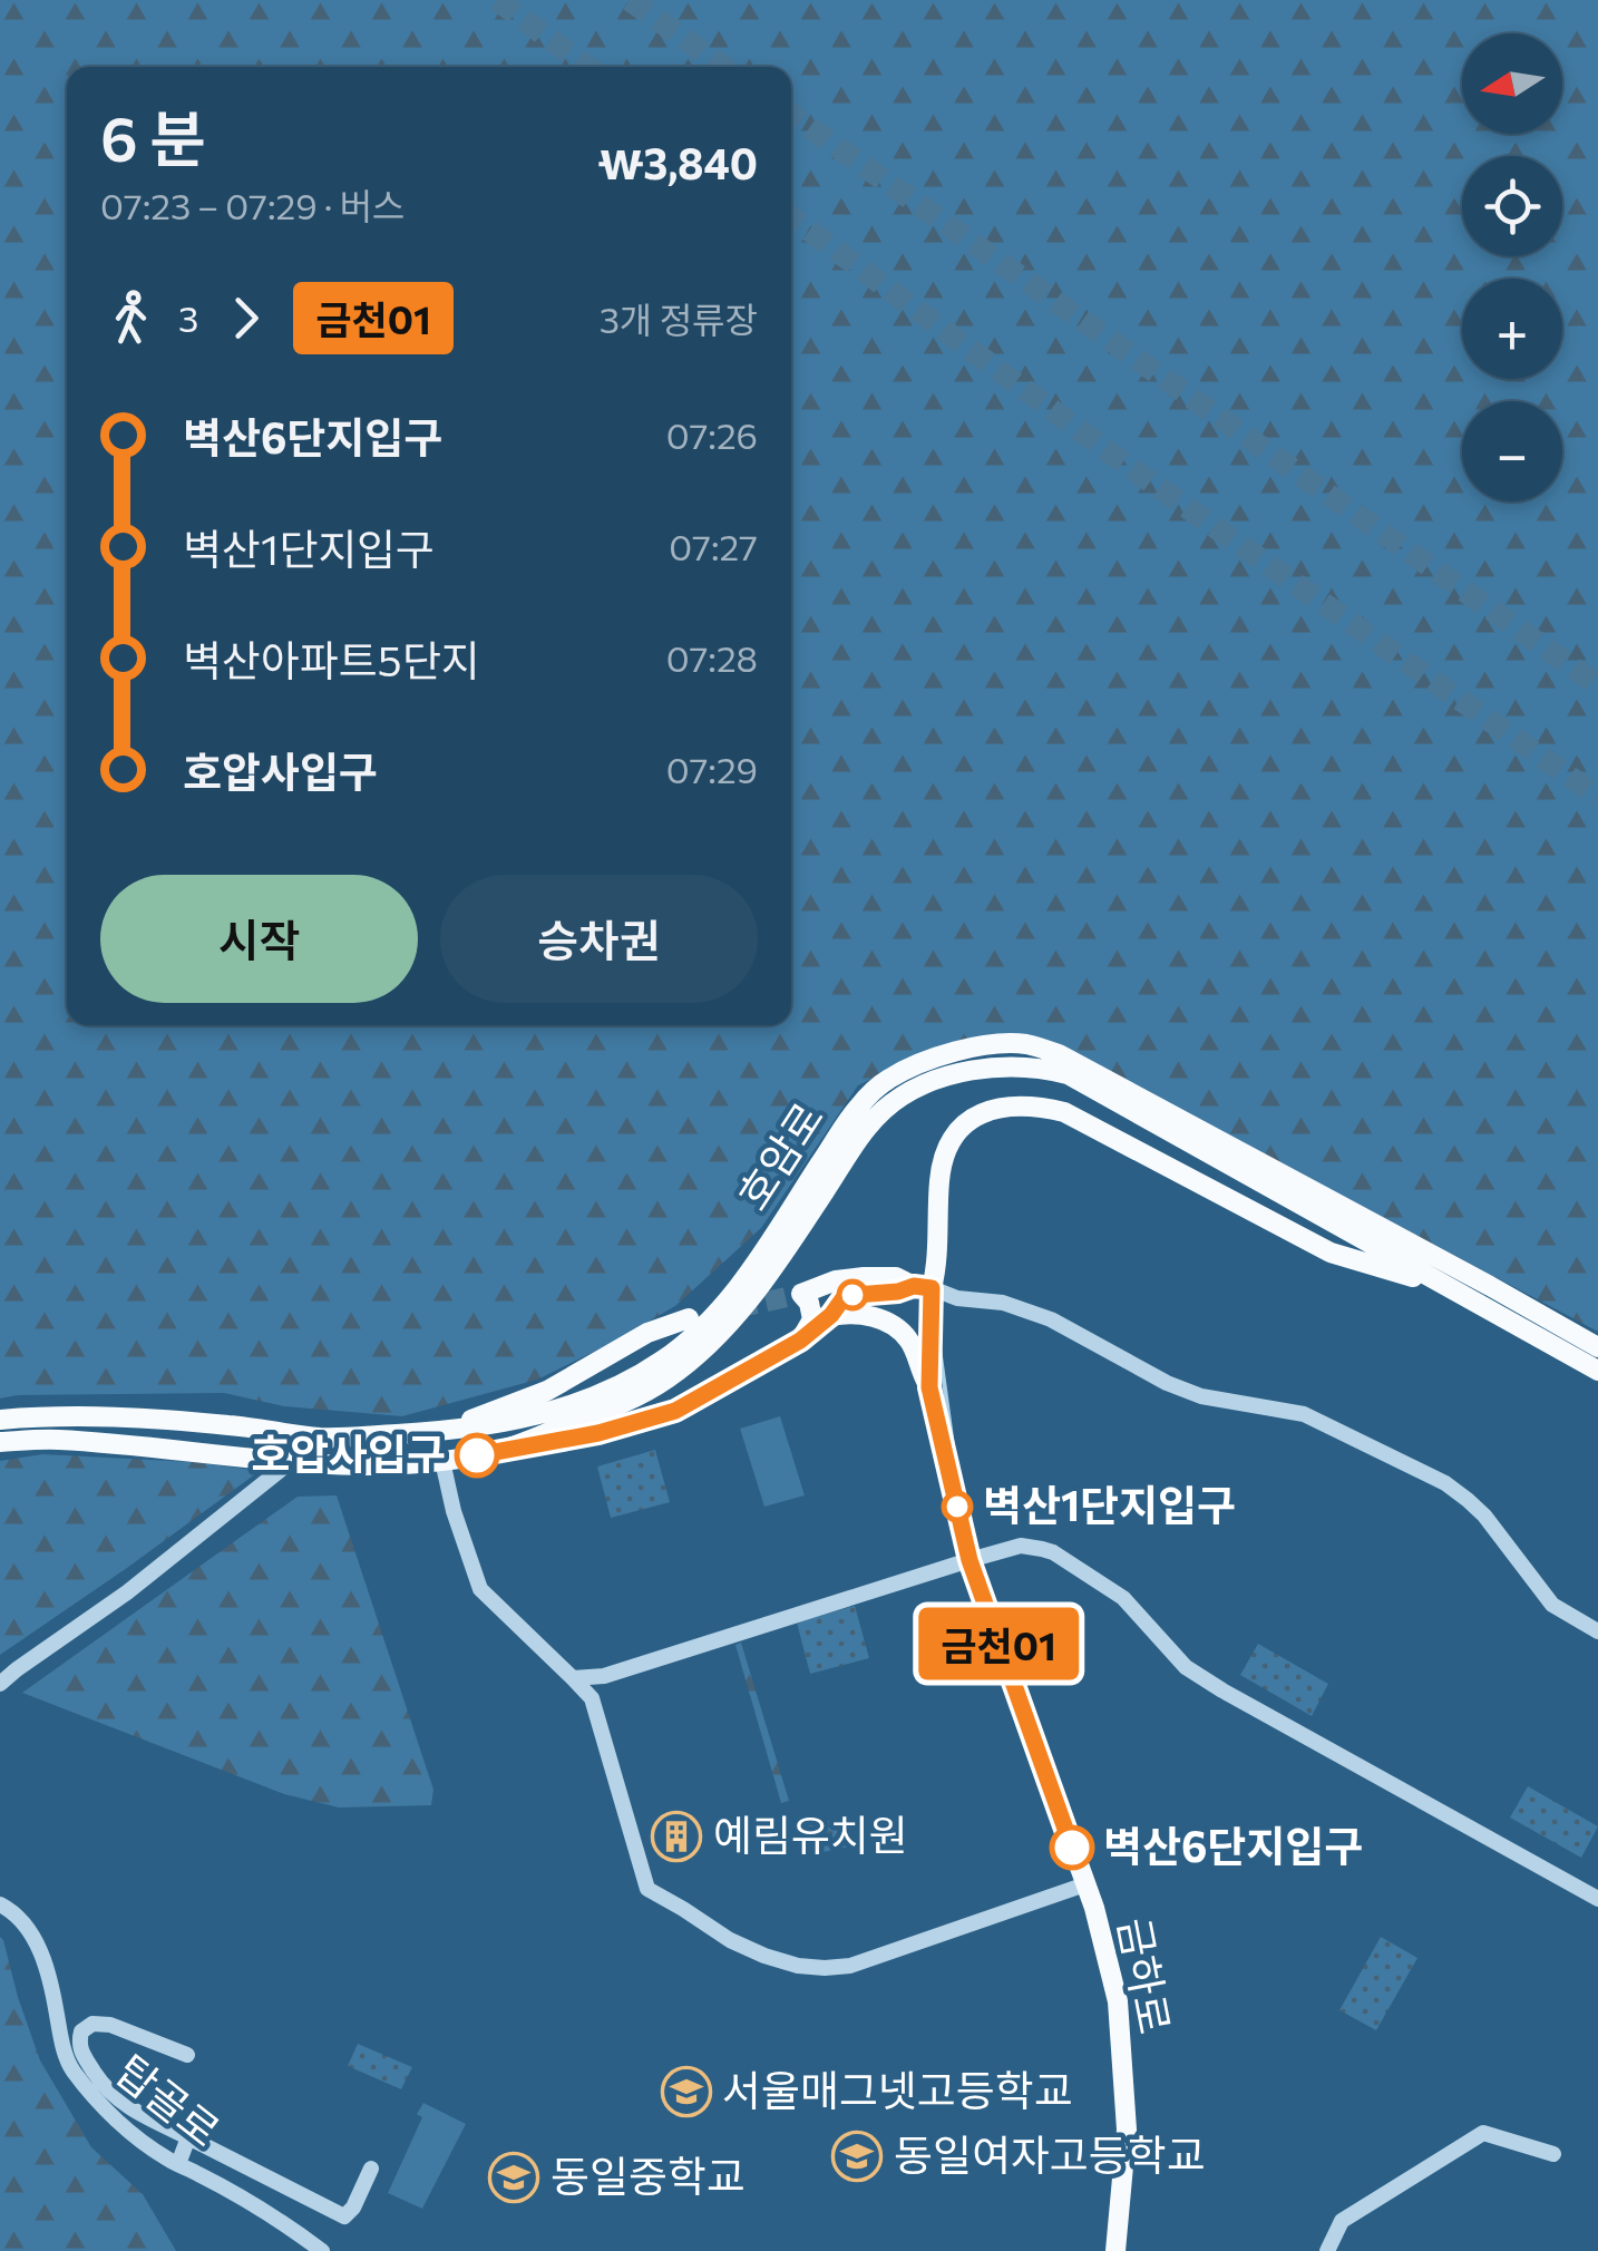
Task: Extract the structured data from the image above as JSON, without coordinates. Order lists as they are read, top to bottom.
{
  "streets": {
    "main road": ["호암로", "금하로"],
    "street": ["탑골로"]
  },
  "crossings": [
    ["호암로", "금하로"]
  ],
  "places": {
    "other": ["호압사입구", "벽산1단지입구", "벽산6단지입구"],
    "building": ["예림유치원"],
    "school or university": ["서울매그넷고등학교", "동일여자고등학교", "동일중학교"]
  },
  "lines": ["bus line 금천01"],
  "north": "left",
  "page": {
    "on_map": "금천01",
    "map_buttons": ["+", "−"],
    "heading": ["6 분", "07:23 – 07:29 · 버스", "₩3,840"],
    "legs": ["3", "금천01", "3개 정류장"],
    "list": [
      {
        "name": "벽산6단지입구",
        "value": "07:26"
      },
      {
        "name": "벽산1단지입구",
        "value": "07:27"
      },
      {
        "name": "벽산아파트5단지",
        "value": "07:28"
      },
      {
        "name": "호압사입구",
        "value": "07:29"
      }
    ],
    "buttons": ["시작", "승차권"]
  }
}
